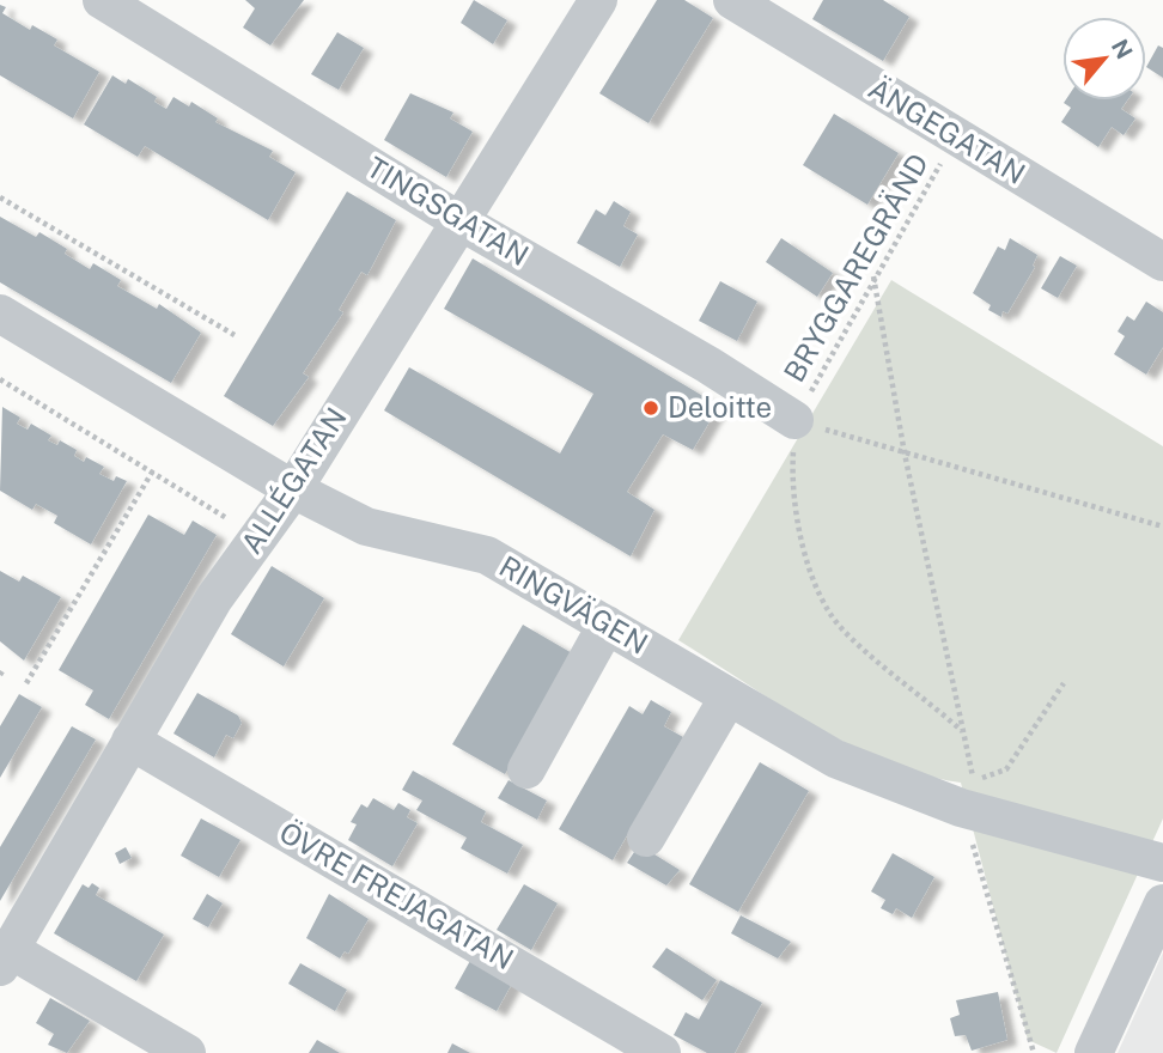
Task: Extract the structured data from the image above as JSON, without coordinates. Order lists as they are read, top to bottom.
{
  "streets": {
    "street": [
      "ÄNGEGATAN",
      "TINGSGATAN",
      "ALLÉGATAN",
      "RINGVÄGEN",
      "ÖVRE FREJAGATAN"
    ],
    "path": ["BRYGGAREGRÄND"]
  },
  "crossings": [
    ["ÄNGEGATAN", "BRYGGAREGRÄND"],
    ["TINGSGATAN", "BRYGGAREGRÄND"],
    ["TINGSGATAN", "ALLÉGATAN"],
    ["ALLÉGATAN", "RINGVÄGEN"],
    ["ALLÉGATAN", "ÖVRE FREJAGATAN"]
  ],
  "places": ["Deloitte"],
  "north": "top right"
}
